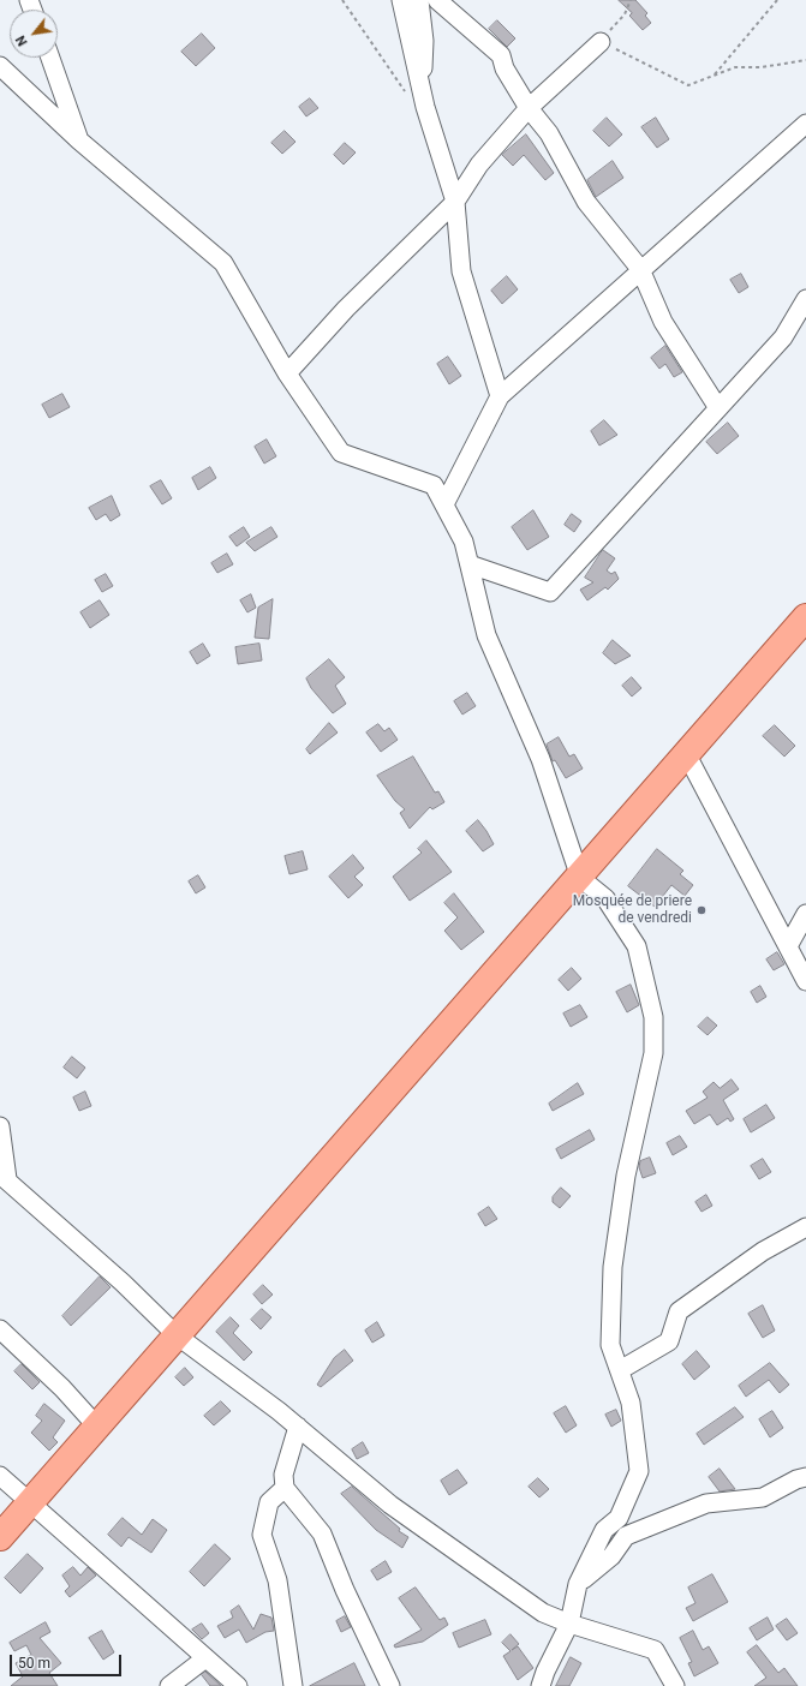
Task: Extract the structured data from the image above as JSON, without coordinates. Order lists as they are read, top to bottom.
{
  "places": ["Mosquée de priere de vendredi"],
  "scale_bar": "50 m",
  "north": "bottom left"
}
